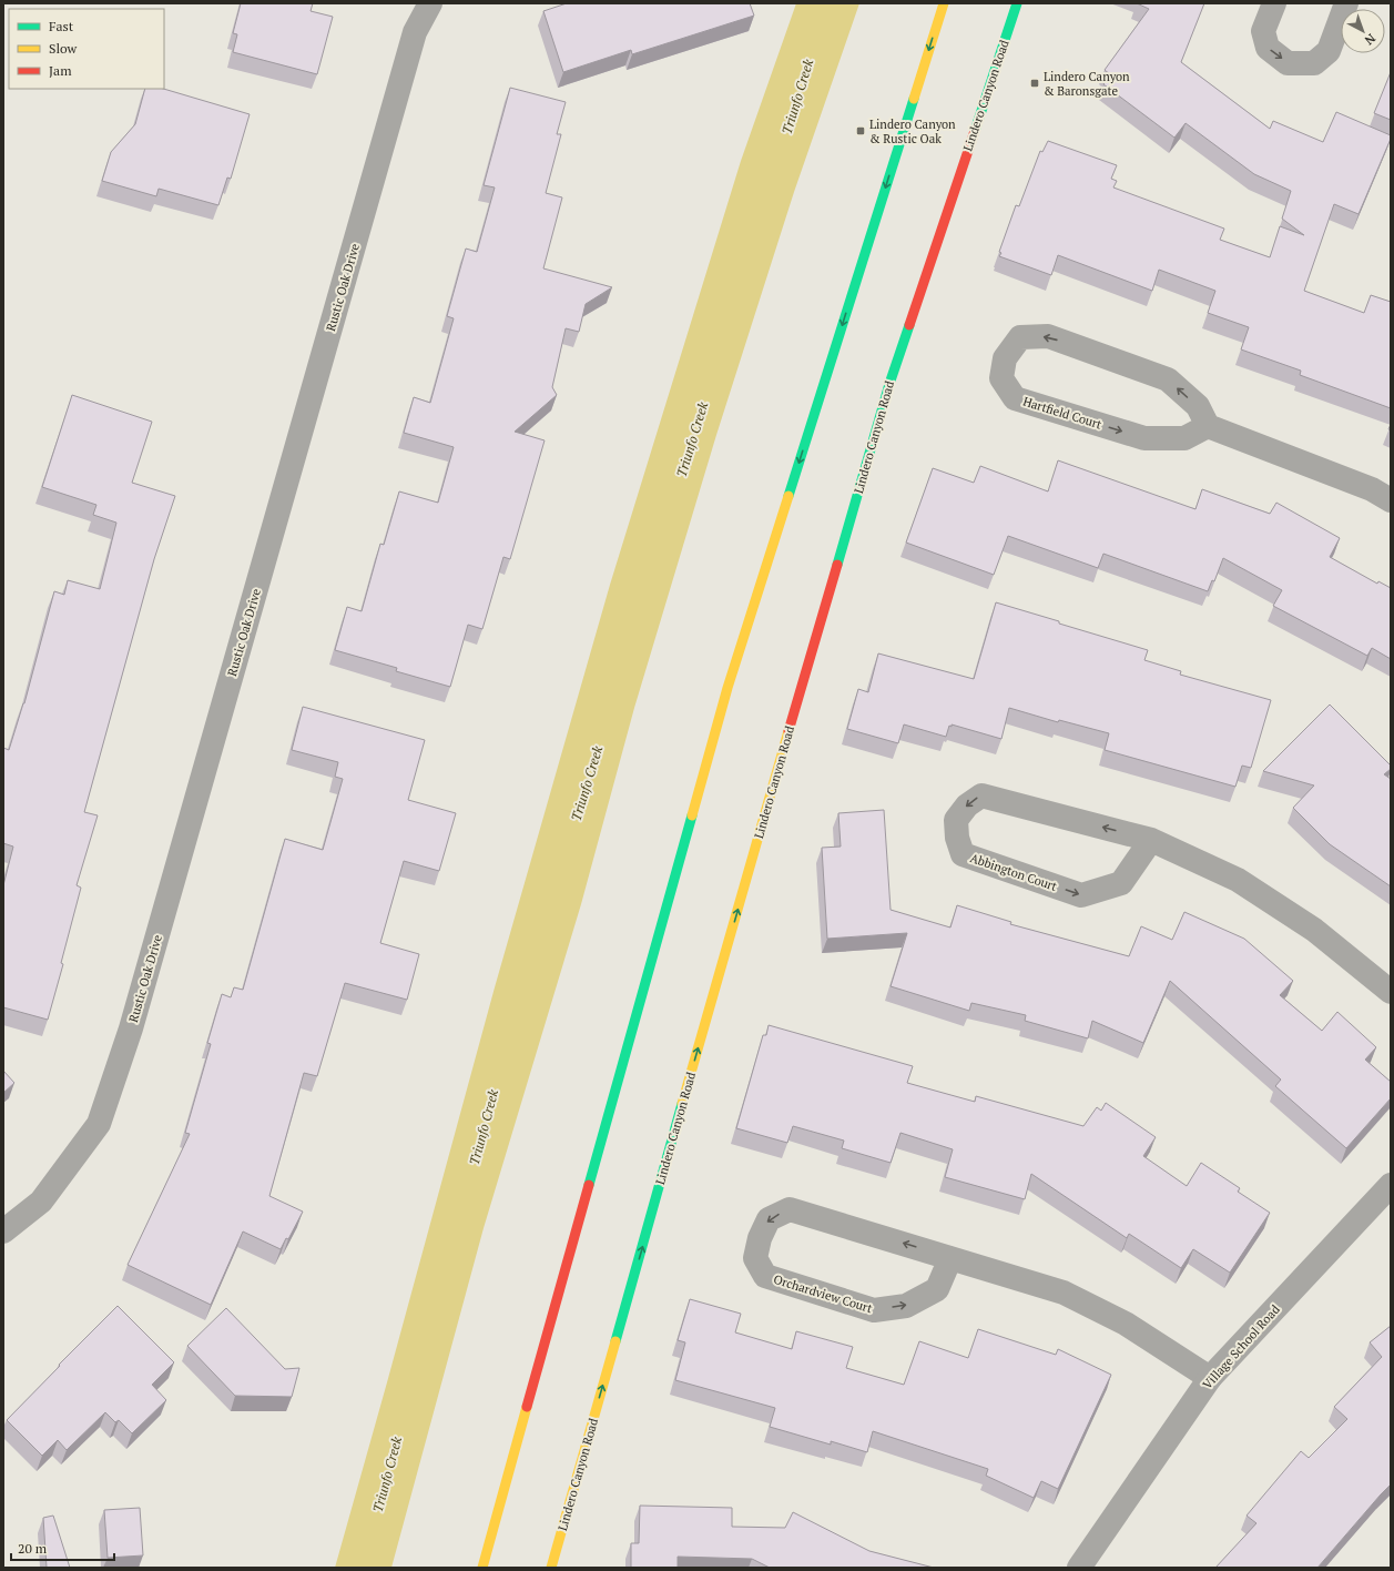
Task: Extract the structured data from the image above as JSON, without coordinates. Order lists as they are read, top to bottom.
{
  "streets": {
    "street": [
      "Lindero Canyon Road",
      "Rustic Oak Drive",
      "Hartfield Court",
      "Abbington Court",
      "Orchardview Court",
      "Village School Road"
    ]
  },
  "crossings": [
    ["Orchardview Court", "Village School Road"]
  ],
  "water": ["Triunfo Creek"],
  "places": {
    "transit": ["Lindero Canyon & Baronsgate", "Lindero Canyon & Rustic Oak"]
  },
  "legend": ["Fast", "Slow", "Jam"],
  "scale_bar": "20 m",
  "north": "bottom right"
}
